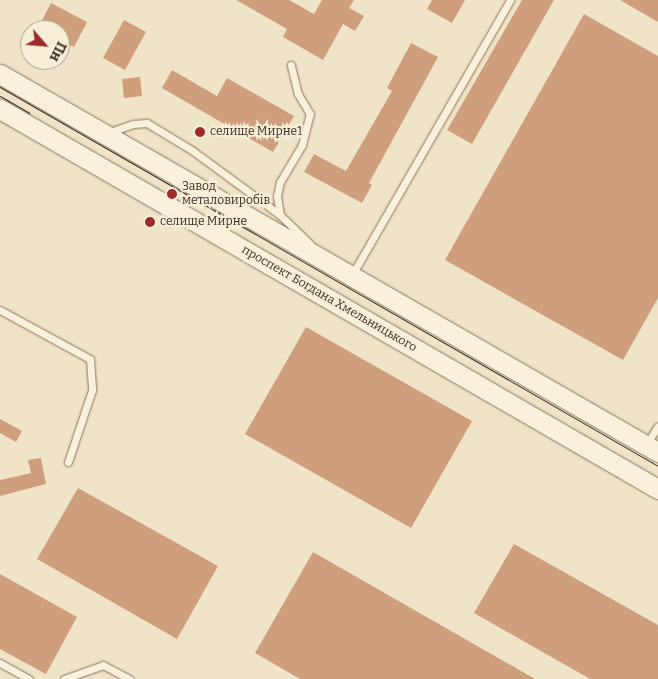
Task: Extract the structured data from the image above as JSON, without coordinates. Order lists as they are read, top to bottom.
{
  "streets": {
    "main road": ["проспект Богдана Хмельницького"]
  },
  "places": ["селище Мирне1", "Завод металовиробів", "селище Мирне"],
  "north": "bottom right"
}
